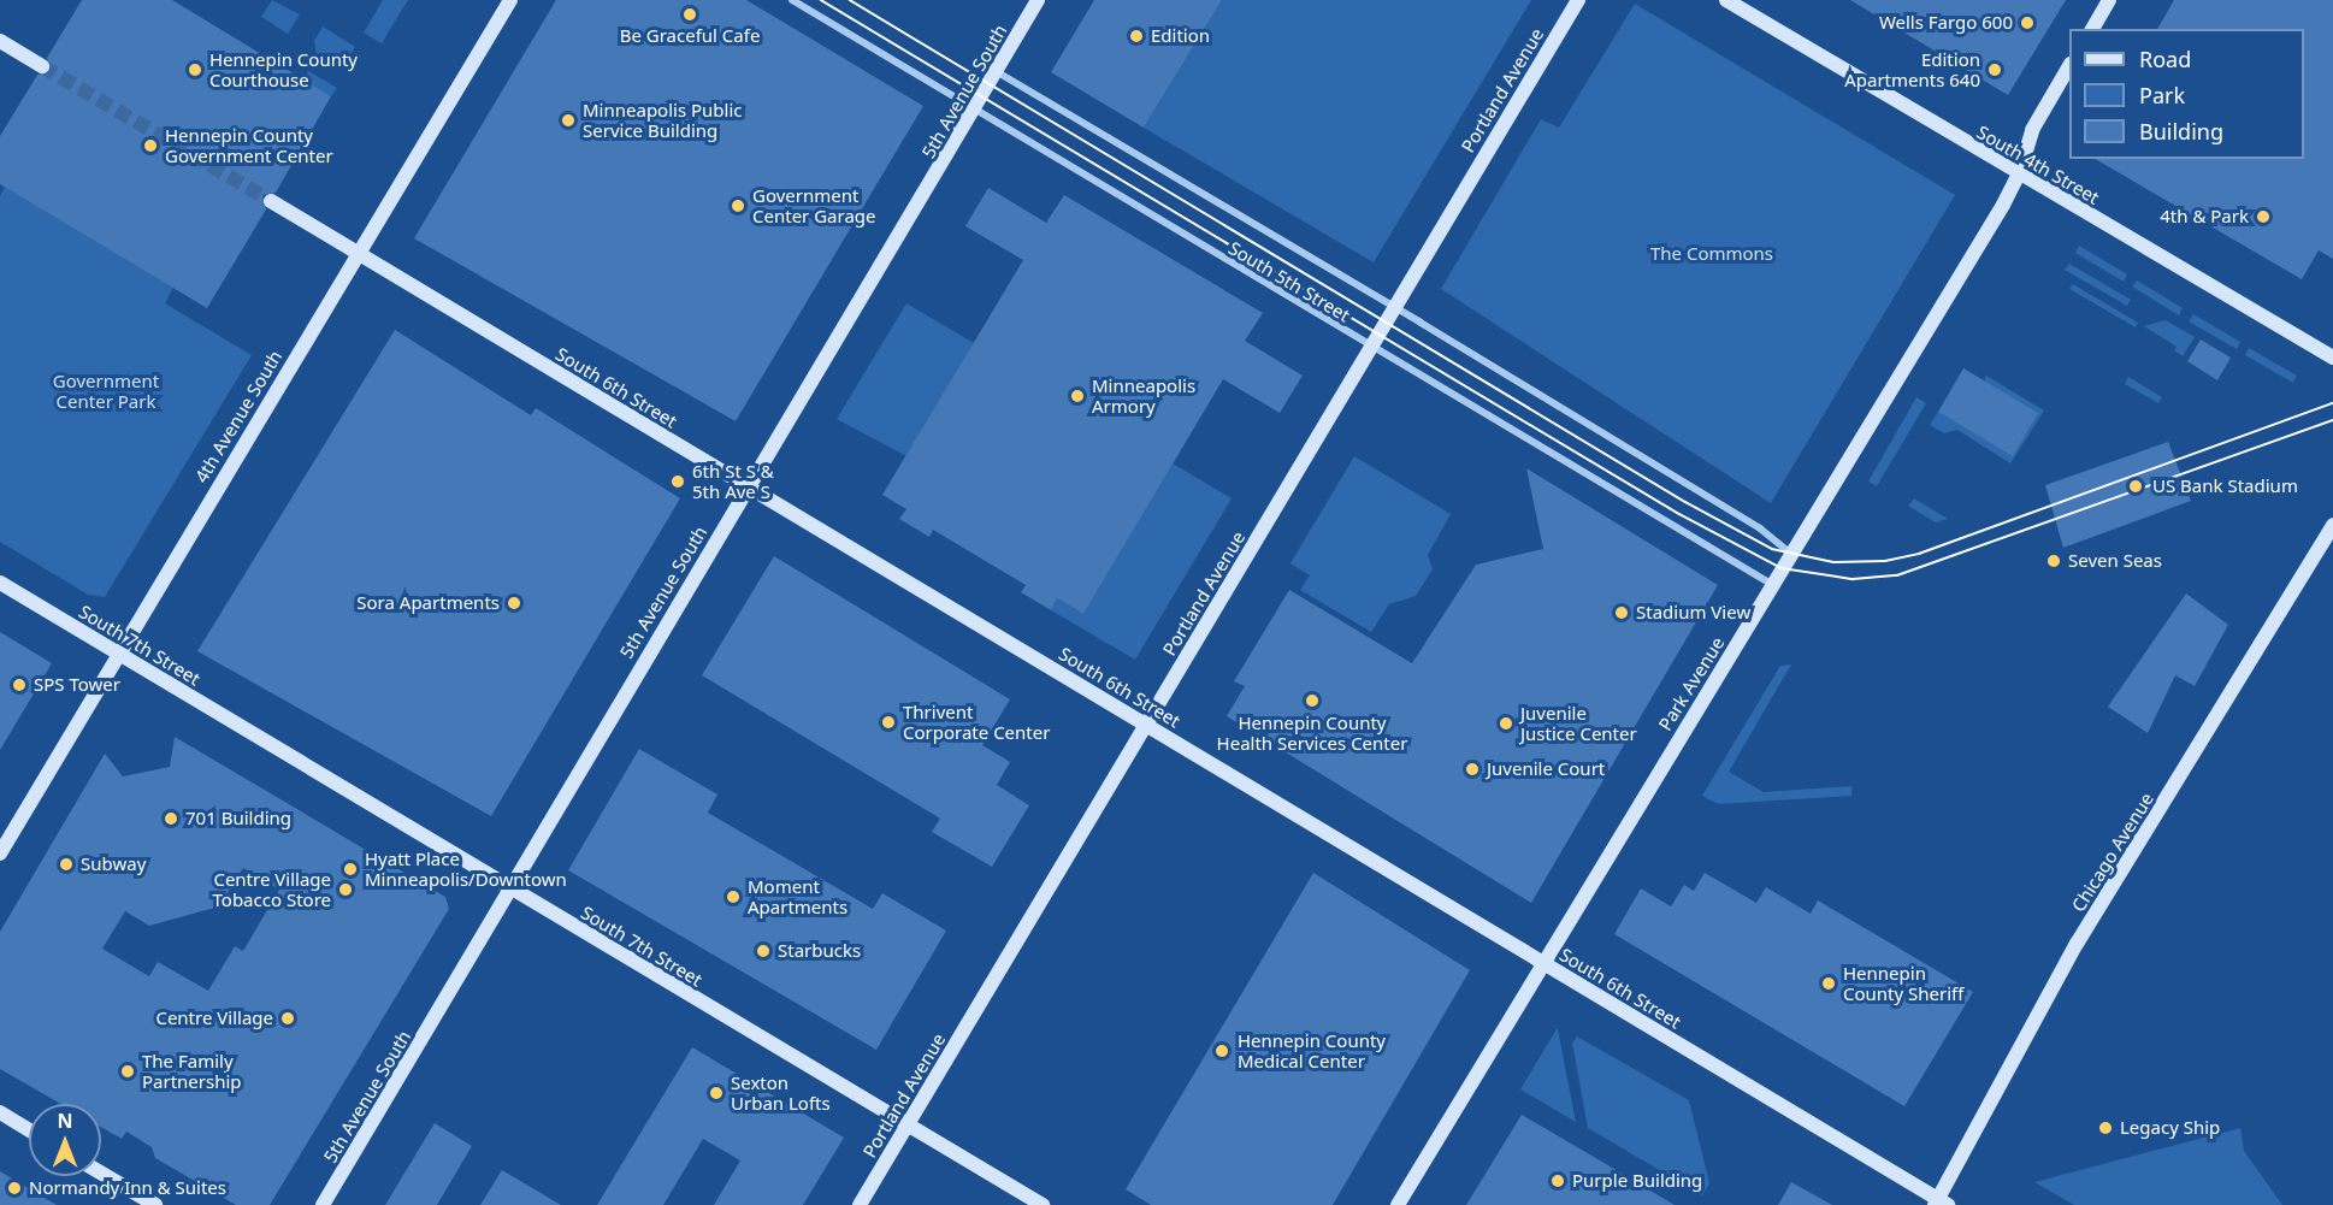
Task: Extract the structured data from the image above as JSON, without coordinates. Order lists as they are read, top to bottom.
{
  "streets": {
    "main road": [
      "Portland Avenue",
      "5th Avenue South",
      "South 4th Street",
      "South 6th Street",
      "4th Avenue South",
      "South 7th Street",
      "Park Avenue",
      "Chicago Avenue"
    ],
    "street": ["South 5th Street"]
  },
  "crossings": [
    ["Portland Avenue", "South 5th Street"],
    ["Portland Avenue", "South 6th Street"],
    ["Portland Avenue", "South 7th Street"],
    ["5th Avenue South", "South 5th Street"],
    ["5th Avenue South", "South 6th Street"],
    ["5th Avenue South", "South 7th Street"],
    ["South 4th Street", "Park Avenue"],
    ["South 5th Street", "Park Avenue"],
    ["South 6th Street", "4th Avenue South"],
    ["South 6th Street", "Park Avenue"],
    ["South 6th Street", "Chicago Avenue"],
    ["4th Avenue South", "South 7th Street"]
  ],
  "parks": ["The Commons", "Government Center Park"],
  "places": [
    "Be Graceful Cafe",
    "Wells Fargo 600",
    "Edition",
    "Hennepin County Courthouse",
    "Edition Apartments 640",
    "Minneapolis Public Service Building",
    "Hennepin County Government Center",
    "Government Center Garage",
    "4th & Park",
    "Minneapolis Armory",
    "6th St S & 5th Ave S",
    "US Bank Stadium",
    "Seven Seas",
    "Sora Apartments",
    "Stadium View",
    "SPS Tower",
    "Hennepin County Health Services Center",
    "Thrivent Corporate Center",
    "Juvenile Justice Center",
    "Juvenile Court",
    "701 Building",
    "Subway",
    "Hyatt Place Minneapolis/Downtown",
    "Centre Village Tobacco Store",
    "Moment Apartments",
    "Starbucks",
    "Hennepin County Sheriff",
    "Centre Village",
    "Hennepin County Medical Center",
    "The Family Partnership",
    "Sexton Urban Lofts",
    "Legacy Ship",
    "Purple Building",
    "Normandy Inn & Suites"
  ],
  "legend": ["Road", "Park", "Building"],
  "north": "top"
}
